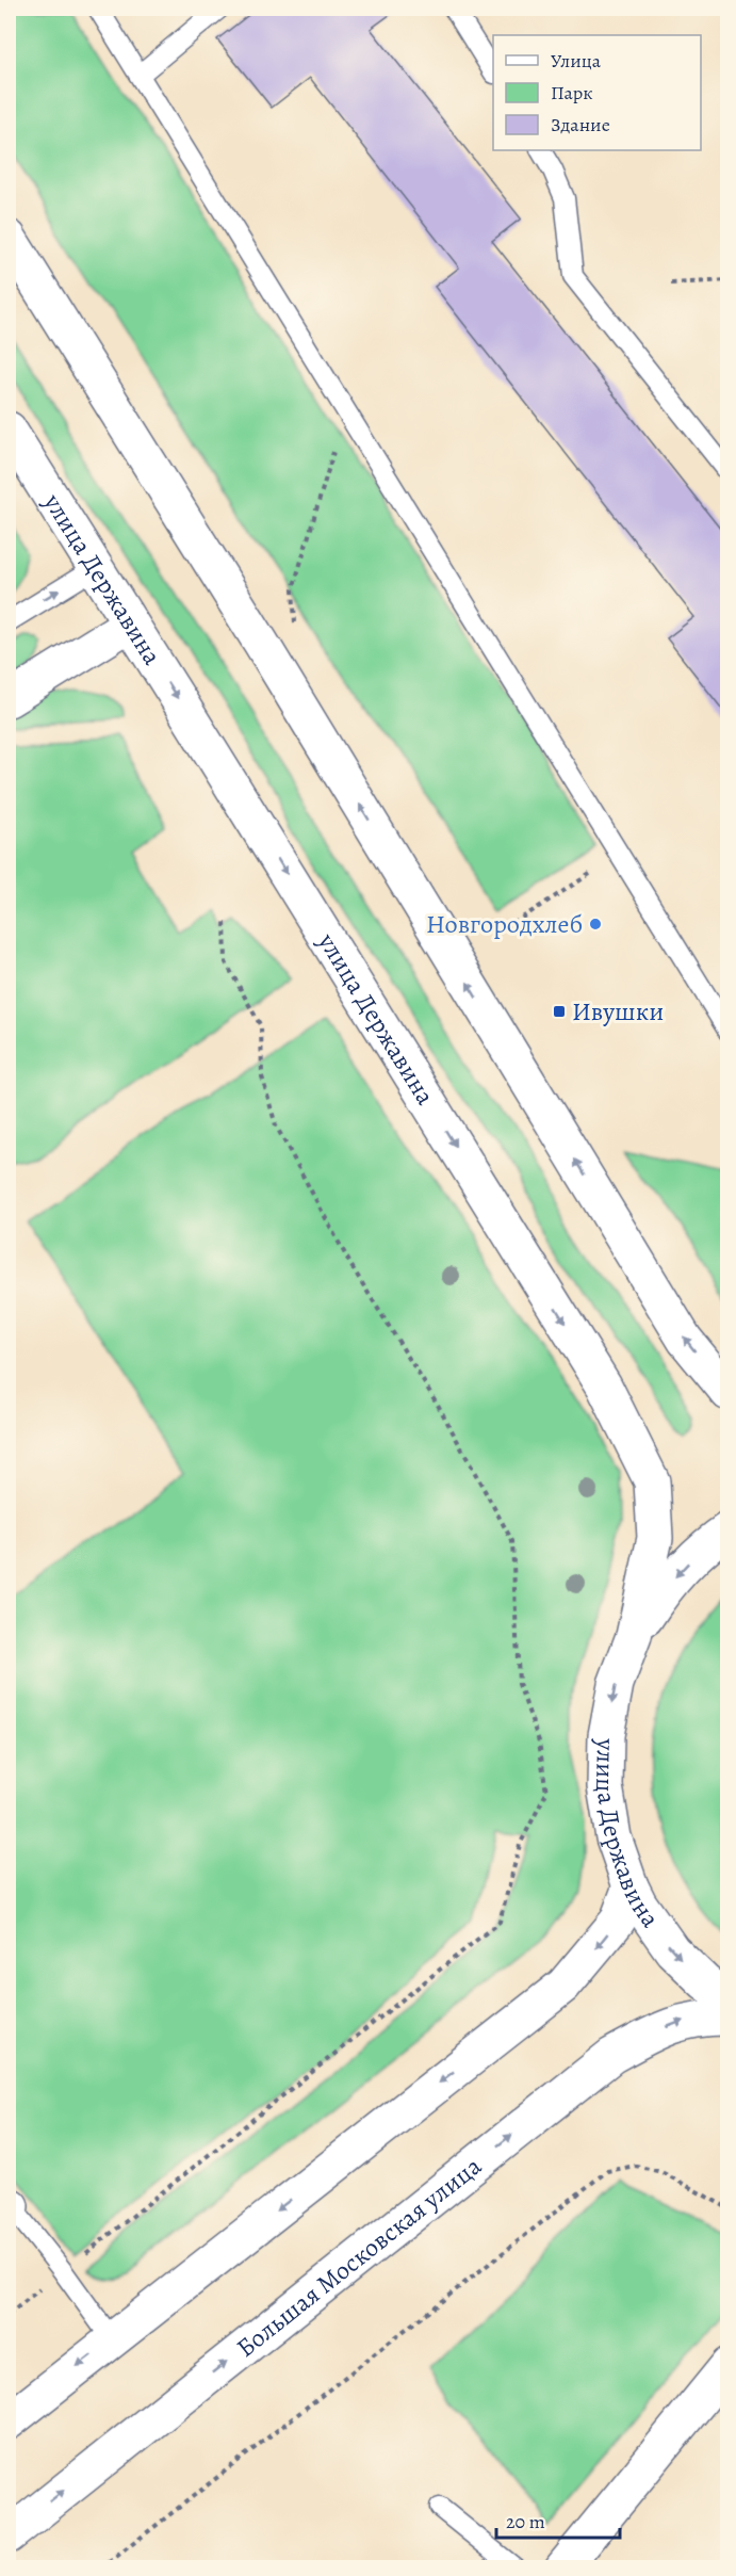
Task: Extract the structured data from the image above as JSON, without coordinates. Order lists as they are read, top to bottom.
{
  "streets": {
    "main road": ["улица Державина", "Большая Московская улица"]
  },
  "places": {
    "other": ["Новгородхлеб"],
    "transit": ["Ивушки"]
  },
  "legend": ["Улица", "Парк", "Здание"],
  "scale_bar": "20 m"
}
